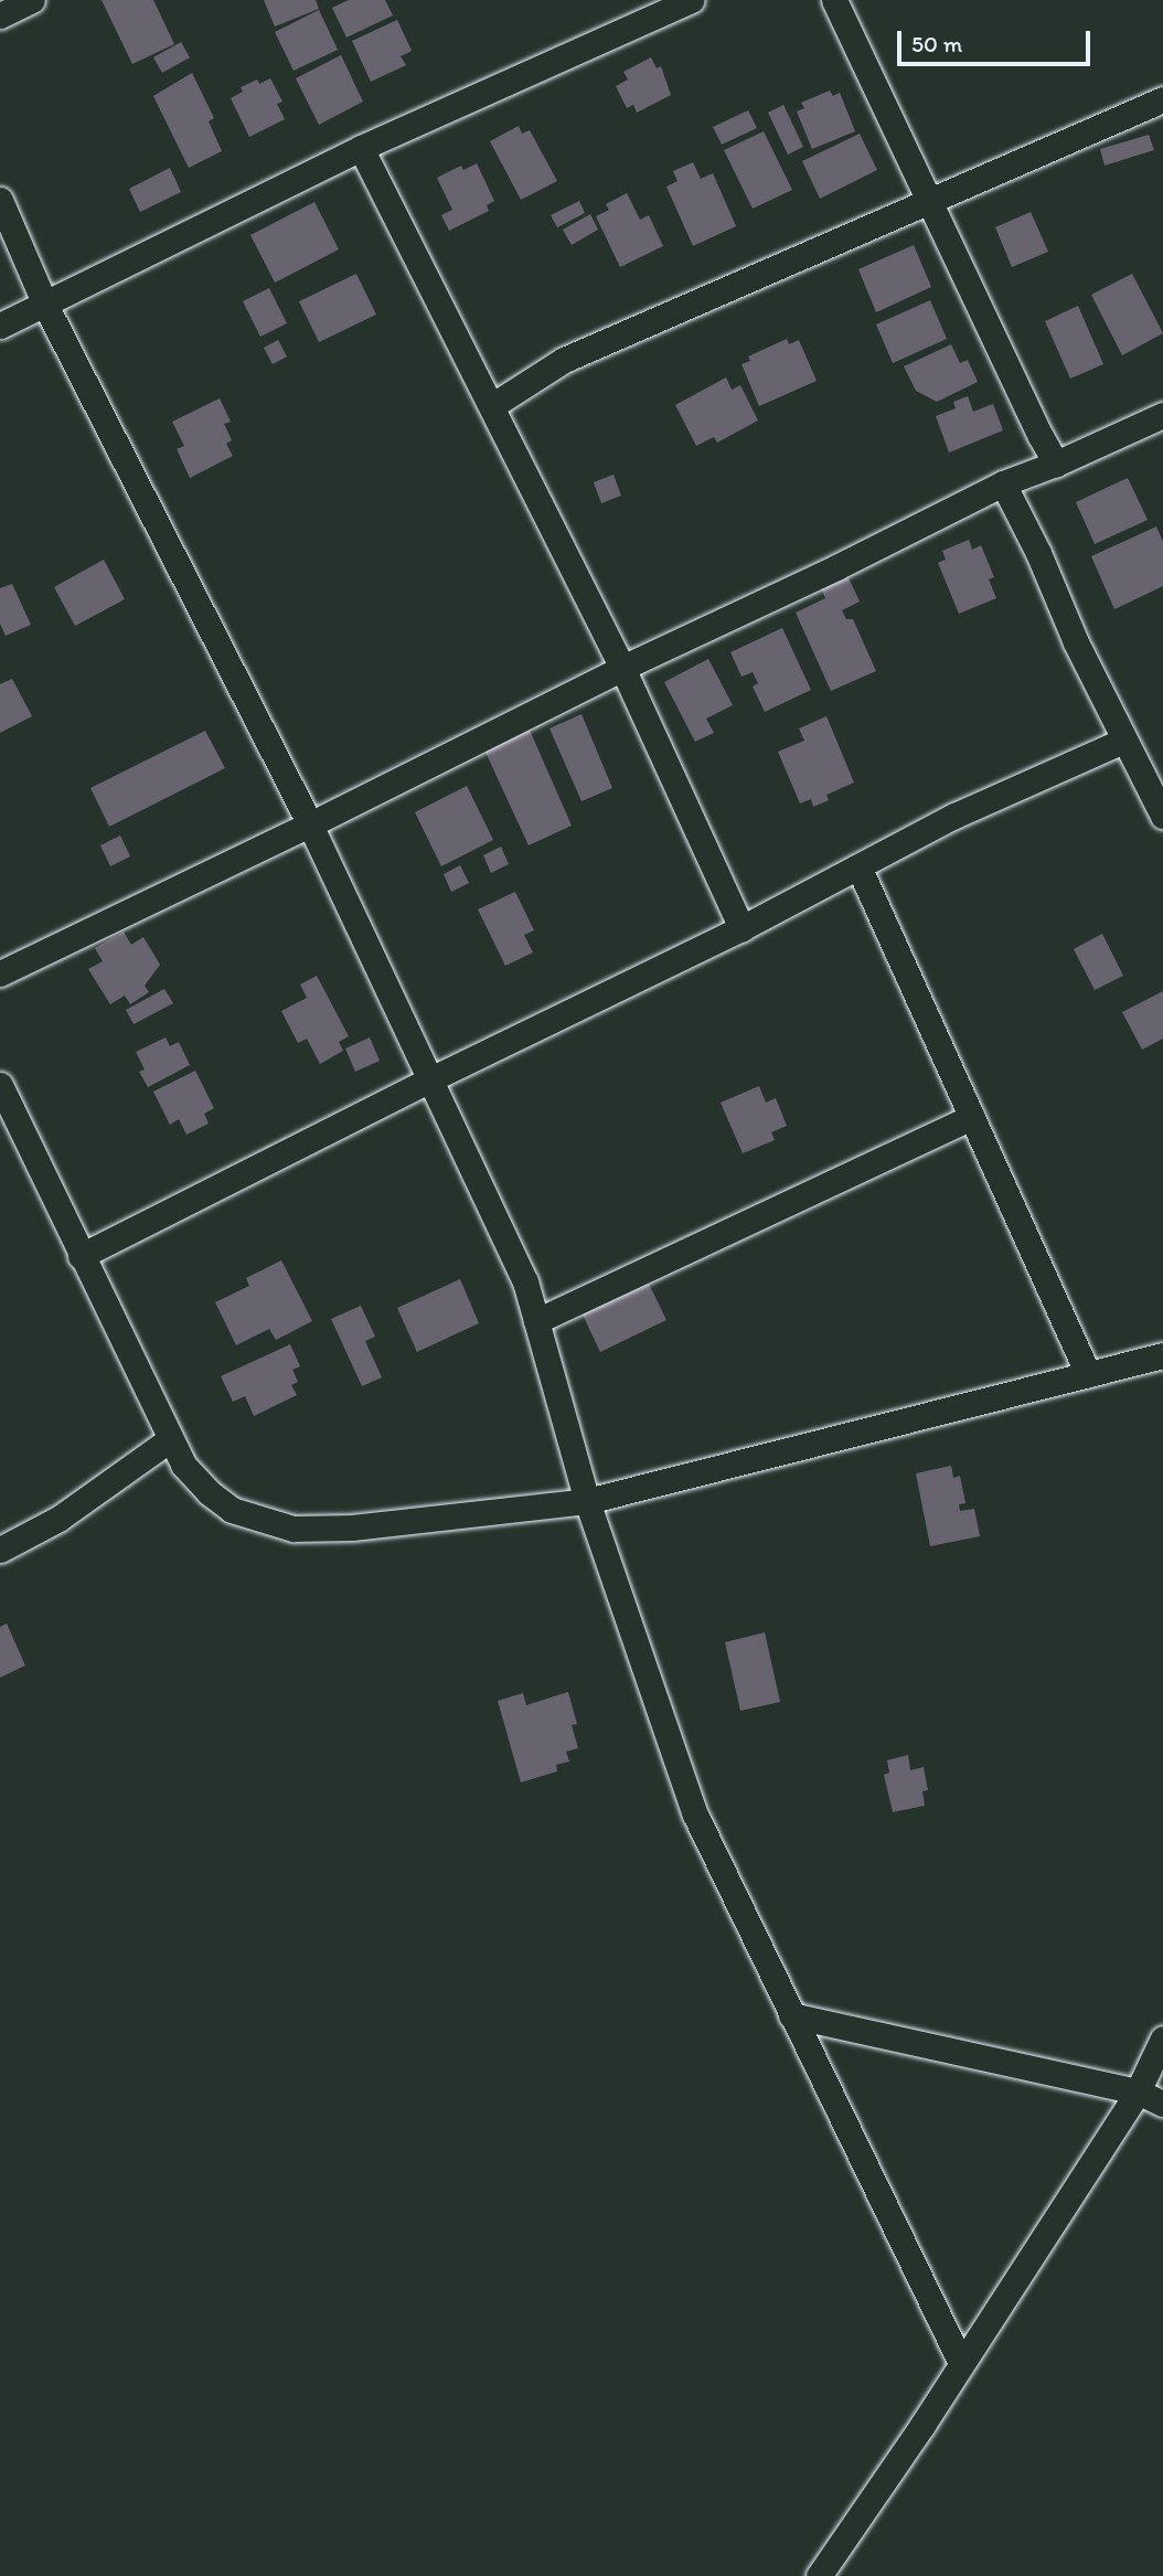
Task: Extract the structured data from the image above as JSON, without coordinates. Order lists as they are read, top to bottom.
{
  "scale_bar": "50 m"
}
